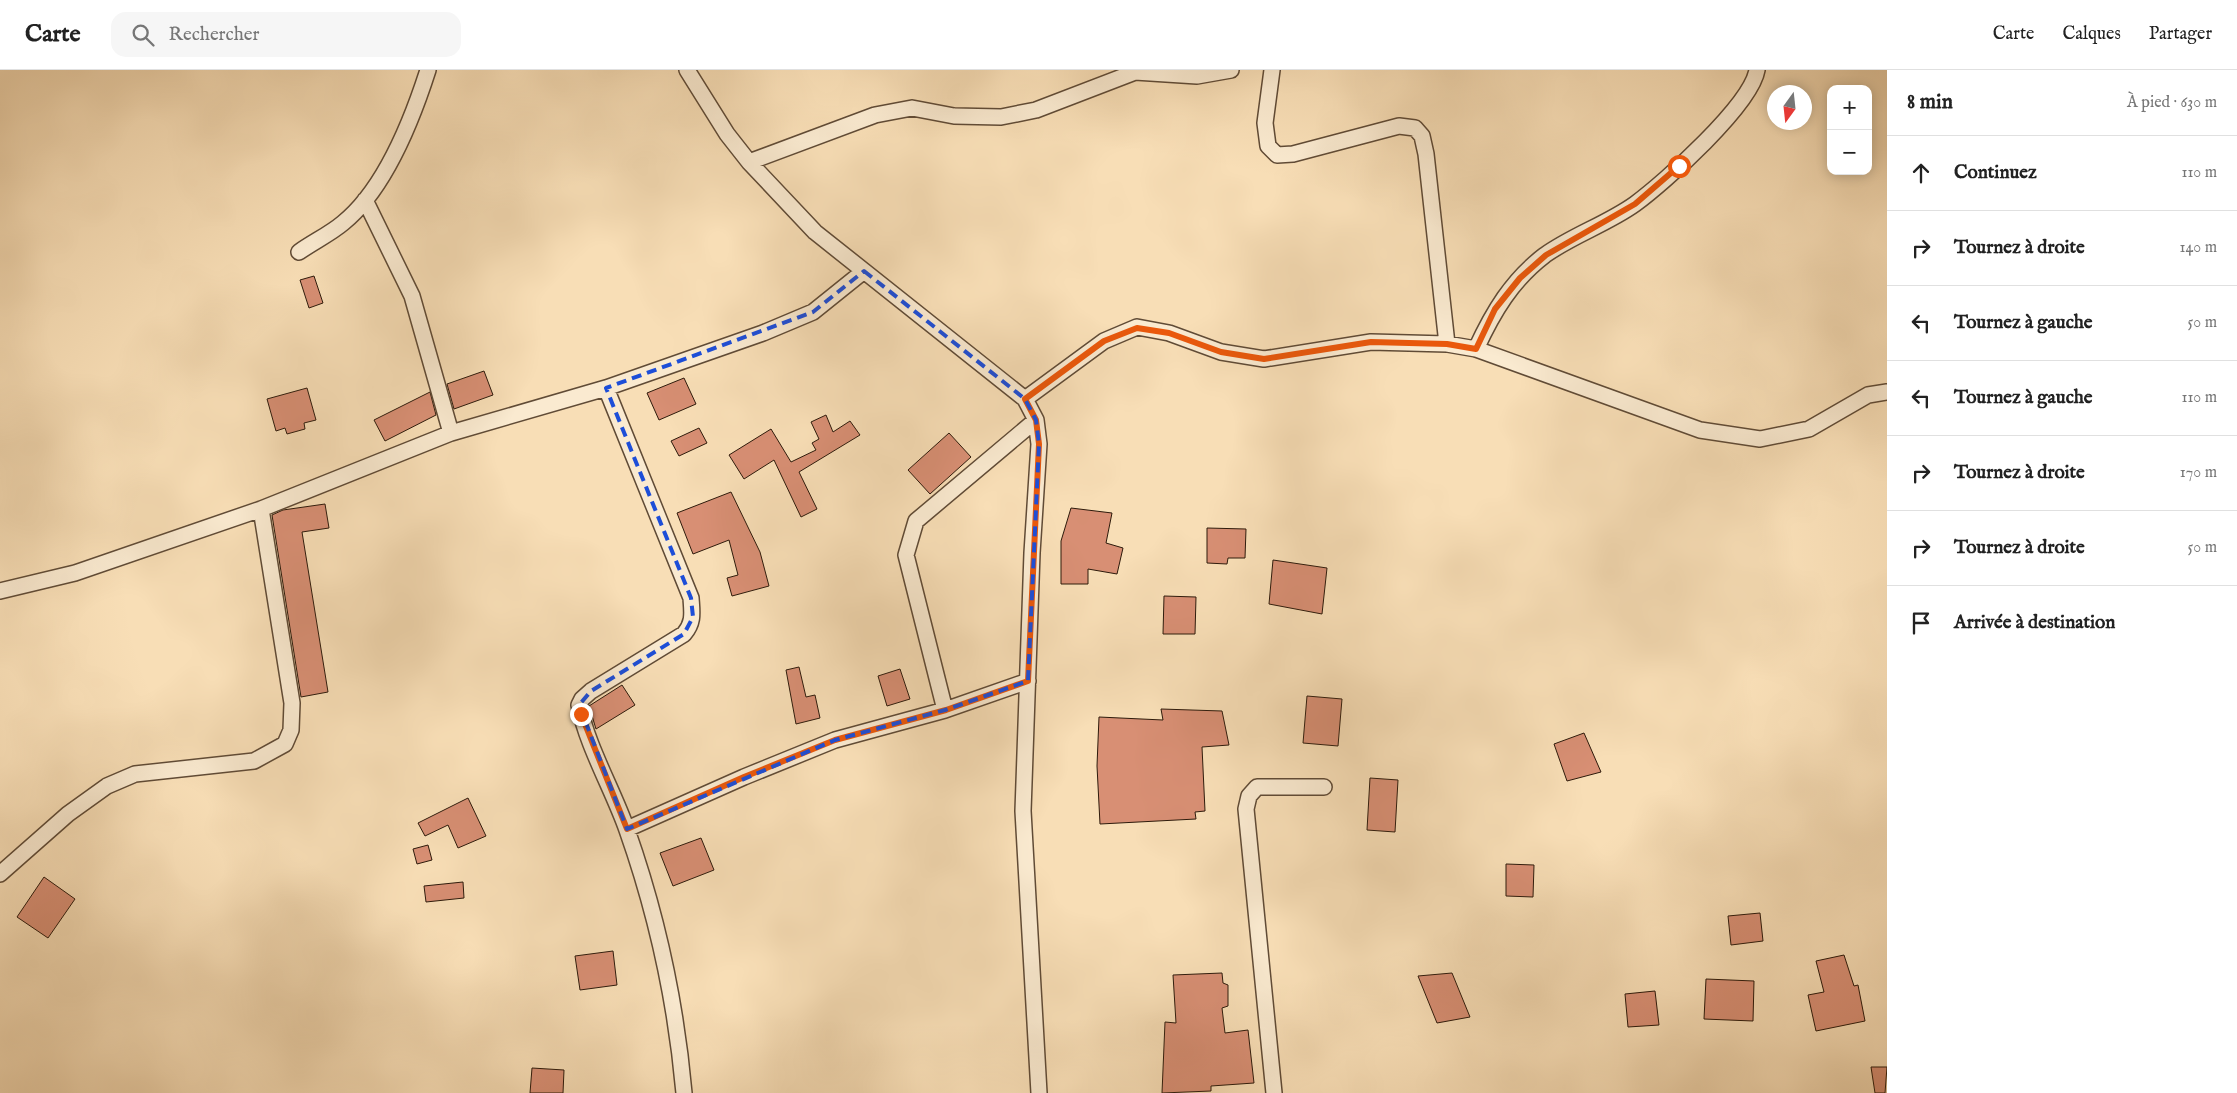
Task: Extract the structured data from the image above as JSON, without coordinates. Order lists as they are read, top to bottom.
{
  "north": "bottom",
  "page": {
    "header": "Carte",
    "search": "Rechercher",
    "nav": ["Carte", "Calques", "Partager"],
    "heading": ["8 min", "À pied · 630 m"],
    "map_buttons": ["+", "−"],
    "list": [
      ["Continuez", "110 m"],
      ["Tournez à droite", "140 m"],
      ["Tournez à gauche", "50 m"],
      ["Tournez à gauche", "110 m"],
      ["Tournez à droite", "170 m"],
      ["Tournez à droite", "50 m"],
      "Arrivée à destination"
    ]
  }
}
